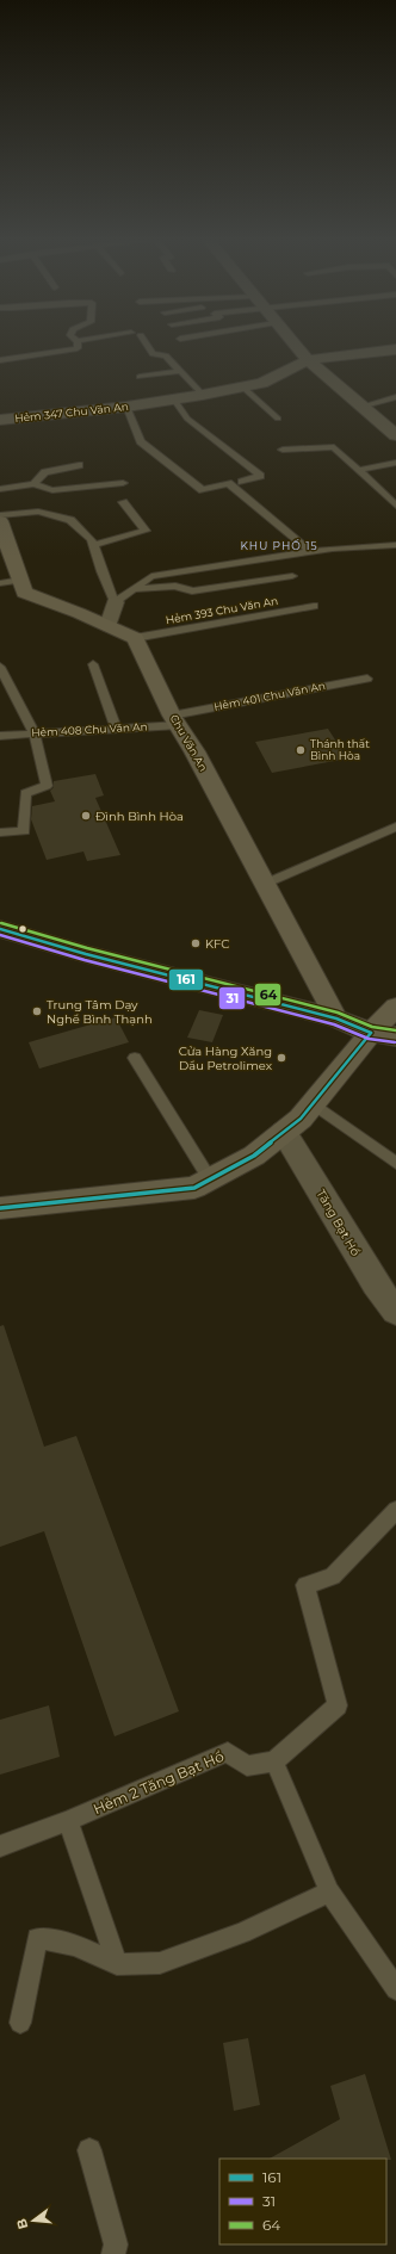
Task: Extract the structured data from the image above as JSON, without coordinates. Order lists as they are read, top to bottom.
{
  "streets": {
    "street": ["Hẻm 347 Chu Văn An", "Chu Văn An", "Tăng Bạt Hổ"],
    "lane": [
      "Hẻm 393 Chu Văn An",
      "Hẻm 401 Chu Văn An",
      "Hẻm 408 Chu Văn An",
      "Hẻm 2 Tăng Bạt Hổ"
    ]
  },
  "crossings": [
    ["Hẻm 393 Chu Văn An", "Chu Văn An"],
    ["Hẻm 401 Chu Văn An", "Hẻm 408 Chu Văn An"],
    ["Hẻm 401 Chu Văn An", "Chu Văn An"],
    ["Hẻm 408 Chu Văn An", "Chu Văn An"]
  ],
  "districts": ["KHU PHỐ 15"],
  "places": [
    "Thánh thất Bình Hòa",
    "Đình Bình Hòa",
    "KFC",
    "Trung Tâm Dạy Nghề Bình Thạnh",
    "Cửa Hàng Xăng Dầu Petrolimex"
  ],
  "lines": ["transit line 64", "transit line 161", "transit line 31"],
  "legend": ["161", "31", "64"],
  "north": "left"
}
